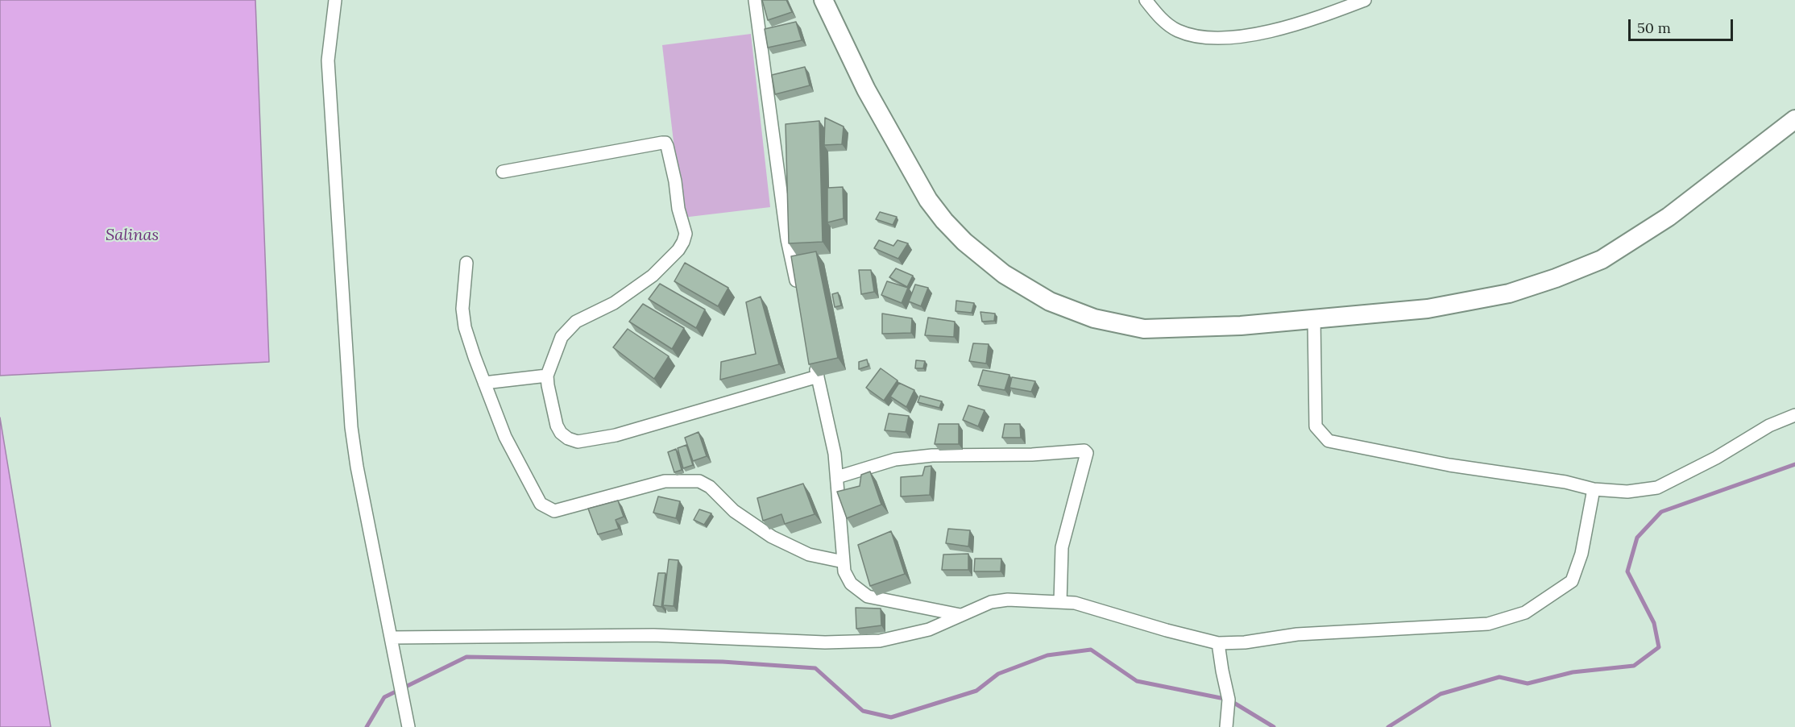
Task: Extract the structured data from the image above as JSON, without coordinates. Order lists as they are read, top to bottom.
{
  "water": ["Salinas"],
  "scale_bar": "50 m"
}
